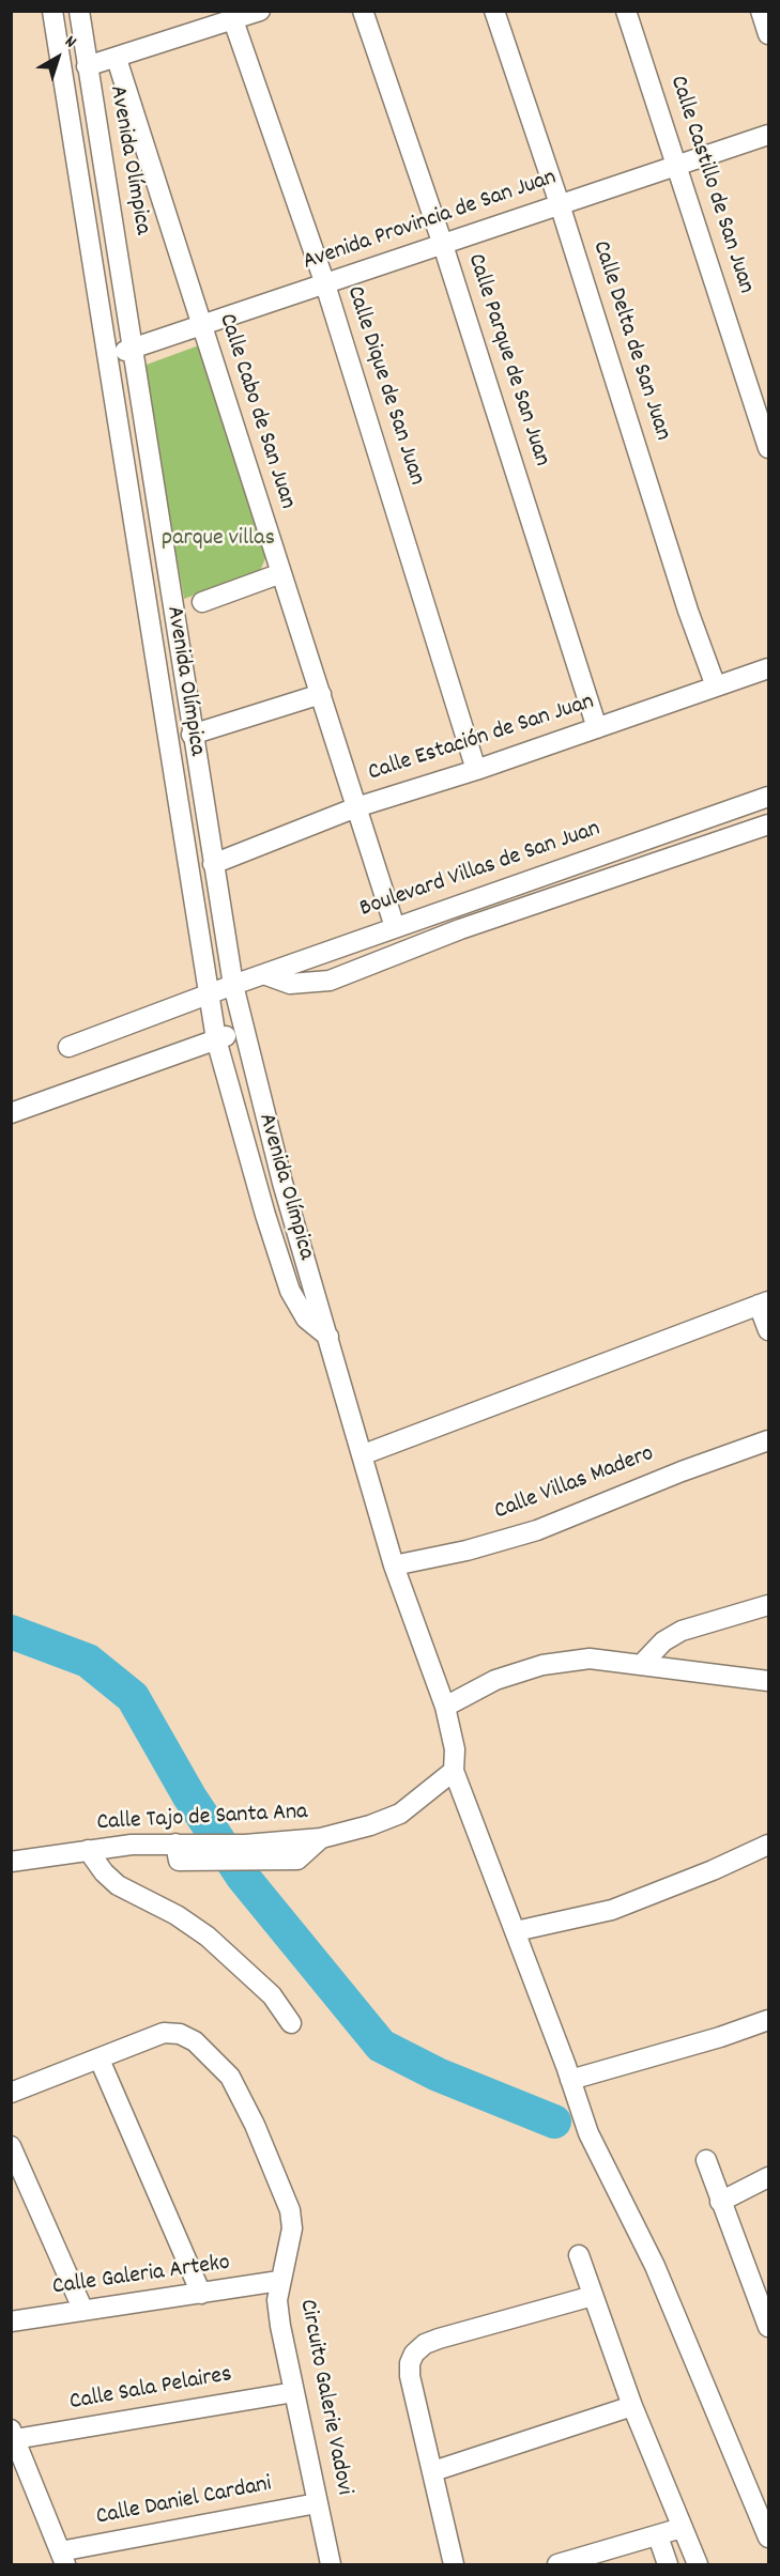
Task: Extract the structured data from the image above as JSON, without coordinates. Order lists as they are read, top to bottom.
{
  "streets": {
    "street": [
      "Avenida Olímpica",
      "Calle Castillo de San Juan",
      "Avenida Provincia de San Juan",
      "Calle Delta de San Juan",
      "Calle Parque de San Juan",
      "Calle Dique de San Juan",
      "Calle Cabo de San Juan",
      "Calle Estación de San Juan",
      "Boulevard Villas de San Juan",
      "Calle Villas Madero",
      "Calle Tajo de Santa Ana",
      "Calle Galeria Arteko",
      "Calle Sala Pelaires",
      "Circuito Galerie Vadovi",
      "Calle Daniel Cardani"
    ]
  },
  "crossings": [
    ["Avenida Olímpica", "Avenida Provincia de San Juan"],
    ["Avenida Olímpica", "Calle Estación de San Juan"],
    ["Avenida Olímpica", "Boulevard Villas de San Juan"],
    ["Avenida Olímpica", "Calle Villas Madero"],
    ["Avenida Olímpica", "Calle Tajo de Santa Ana"],
    ["Calle Castillo de San Juan", "Avenida Provincia de San Juan"],
    ["Avenida Provincia de San Juan", "Calle Delta de San Juan"],
    ["Avenida Provincia de San Juan", "Calle Parque de San Juan"],
    ["Avenida Provincia de San Juan", "Calle Dique de San Juan"],
    ["Avenida Provincia de San Juan", "Calle Cabo de San Juan"],
    ["Calle Delta de San Juan", "Calle Estación de San Juan"],
    ["Calle Parque de San Juan", "Calle Estación de San Juan"],
    ["Calle Dique de San Juan", "Calle Estación de San Juan"],
    ["Calle Cabo de San Juan", "Calle Estación de San Juan"],
    ["Calle Cabo de San Juan", "Boulevard Villas de San Juan"],
    ["Calle Galeria Arteko", "Circuito Galerie Vadovi"],
    ["Calle Sala Pelaires", "Circuito Galerie Vadovi"],
    ["Circuito Galerie Vadovi", "Calle Daniel Cardani"]
  ],
  "parks": ["parque villas"],
  "north": "top right"
}
